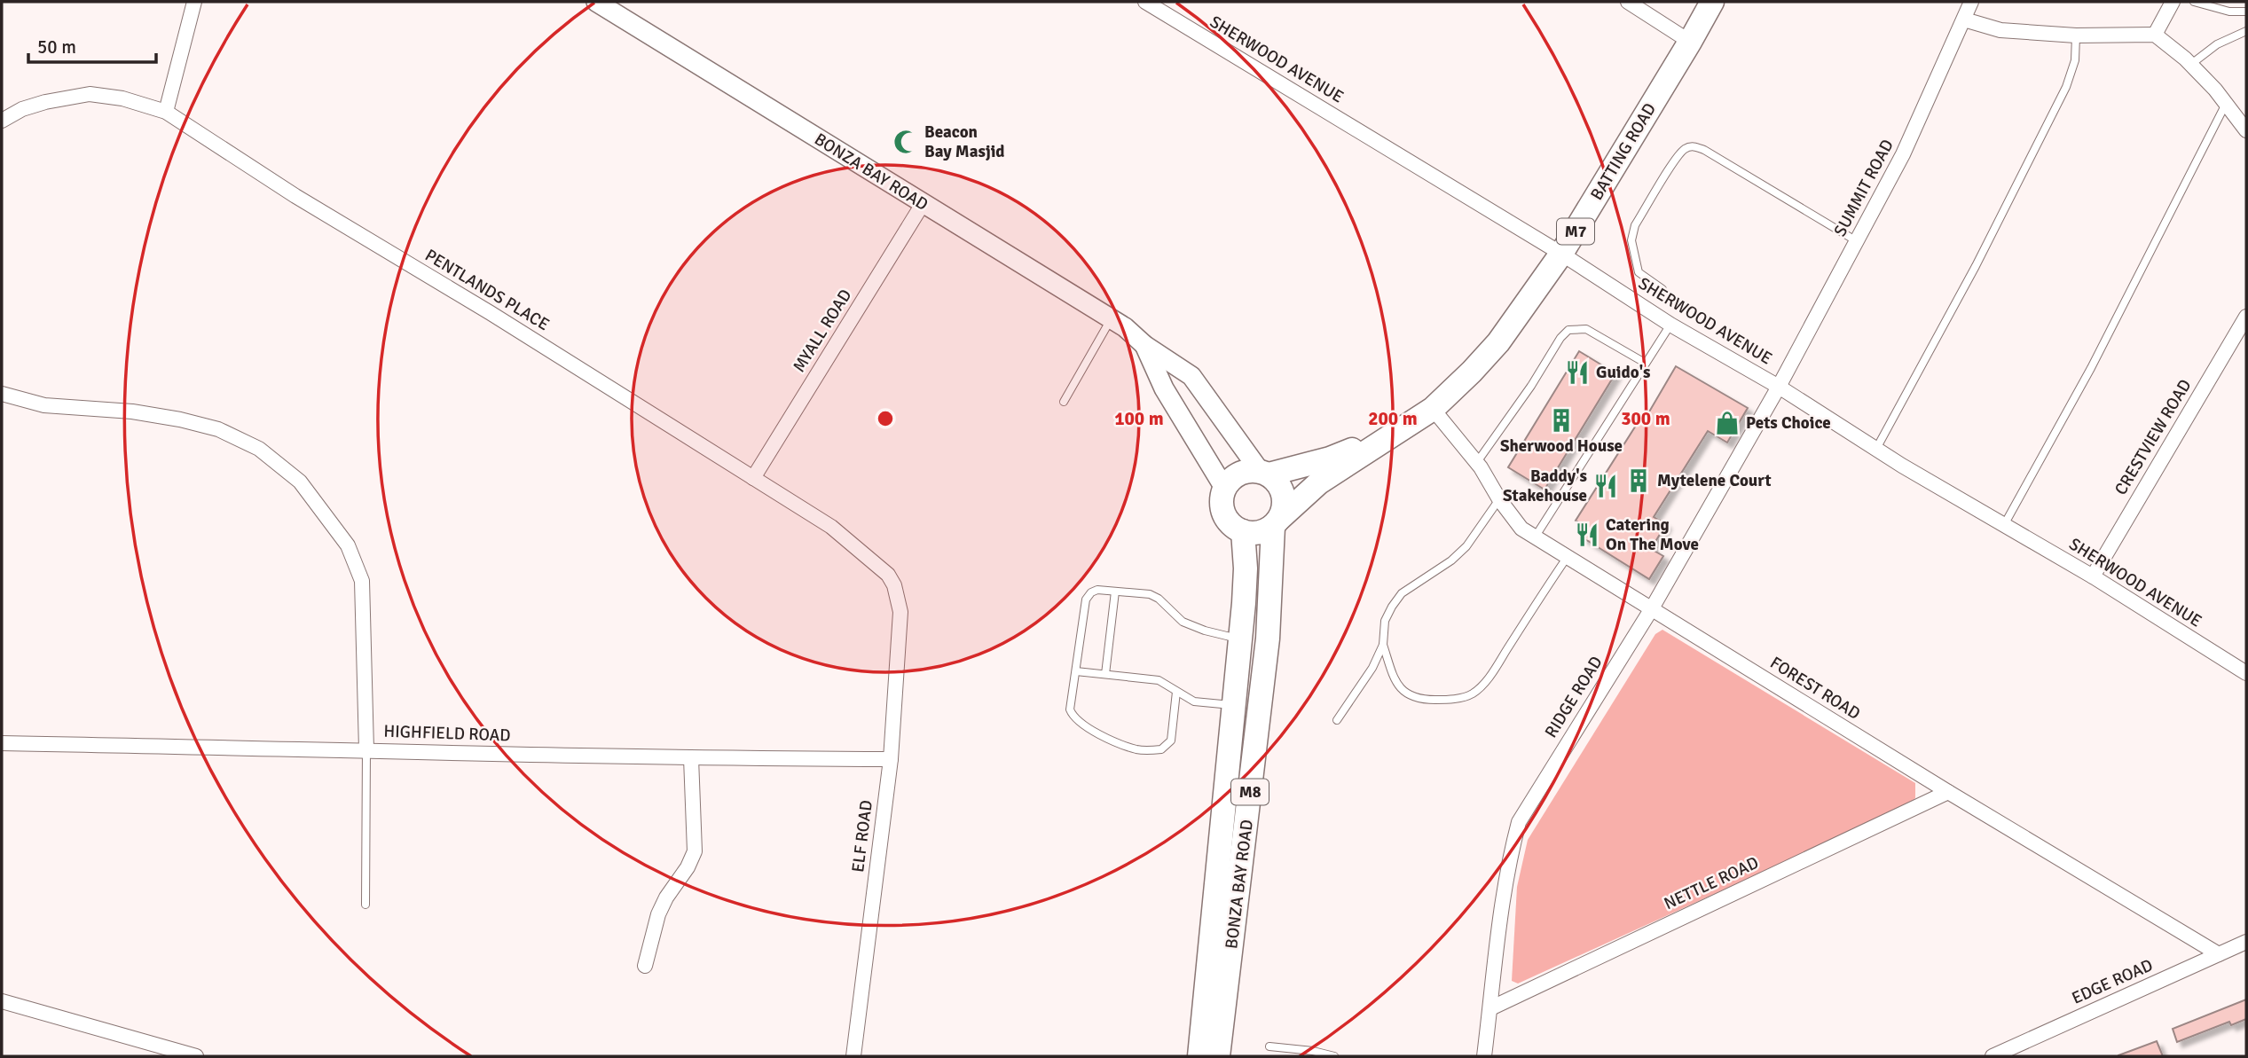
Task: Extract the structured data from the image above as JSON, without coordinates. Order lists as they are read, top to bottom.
{
  "streets": {
    "main road": [
      "BATTING ROAD",
      "BONZA BAY ROAD",
      "M7",
      "M8"
    ],
    "street": [
      "SHERWOOD AVENUE",
      "SUMMIT ROAD",
      "PENTLANDS PLACE",
      "MYALL ROAD",
      "CRESTVIEW ROAD",
      "FOREST ROAD",
      "RIDGE ROAD",
      "HIGHFIELD ROAD",
      "ELF ROAD",
      "NETTLE ROAD",
      "EDGE ROAD"
    ]
  },
  "crossings": [
    ["SHERWOOD AVENUE", "BATTING ROAD"],
    ["SHERWOOD AVENUE", "SUMMIT ROAD"],
    ["SHERWOOD AVENUE", "CRESTVIEW ROAD"],
    ["SHERWOOD AVENUE", "RIDGE ROAD"],
    ["BATTING ROAD", "BONZA BAY ROAD"],
    ["BATTING ROAD", "FOREST ROAD"],
    ["BONZA BAY ROAD", "MYALL ROAD"],
    ["SUMMIT ROAD", "RIDGE ROAD"],
    ["PENTLANDS PLACE", "MYALL ROAD"],
    ["PENTLANDS PLACE", "ELF ROAD"],
    ["FOREST ROAD", "RIDGE ROAD"],
    ["FOREST ROAD", "NETTLE ROAD"],
    ["FOREST ROAD", "EDGE ROAD"],
    ["RIDGE ROAD", "NETTLE ROAD"],
    ["HIGHFIELD ROAD", "ELF ROAD"]
  ],
  "places": {
    "mosque": ["Beacon Bay Masjid"],
    "restaurant": ["Guido's", "Baddy's Stakehouse", "Catering On The Move"],
    "building": ["Sherwood House", "Mytelene Court"],
    "shop": ["Pets Choice"]
  },
  "scale_bar": "50 m",
  "rings": ["100 m", "200 m", "300 m"]
}
